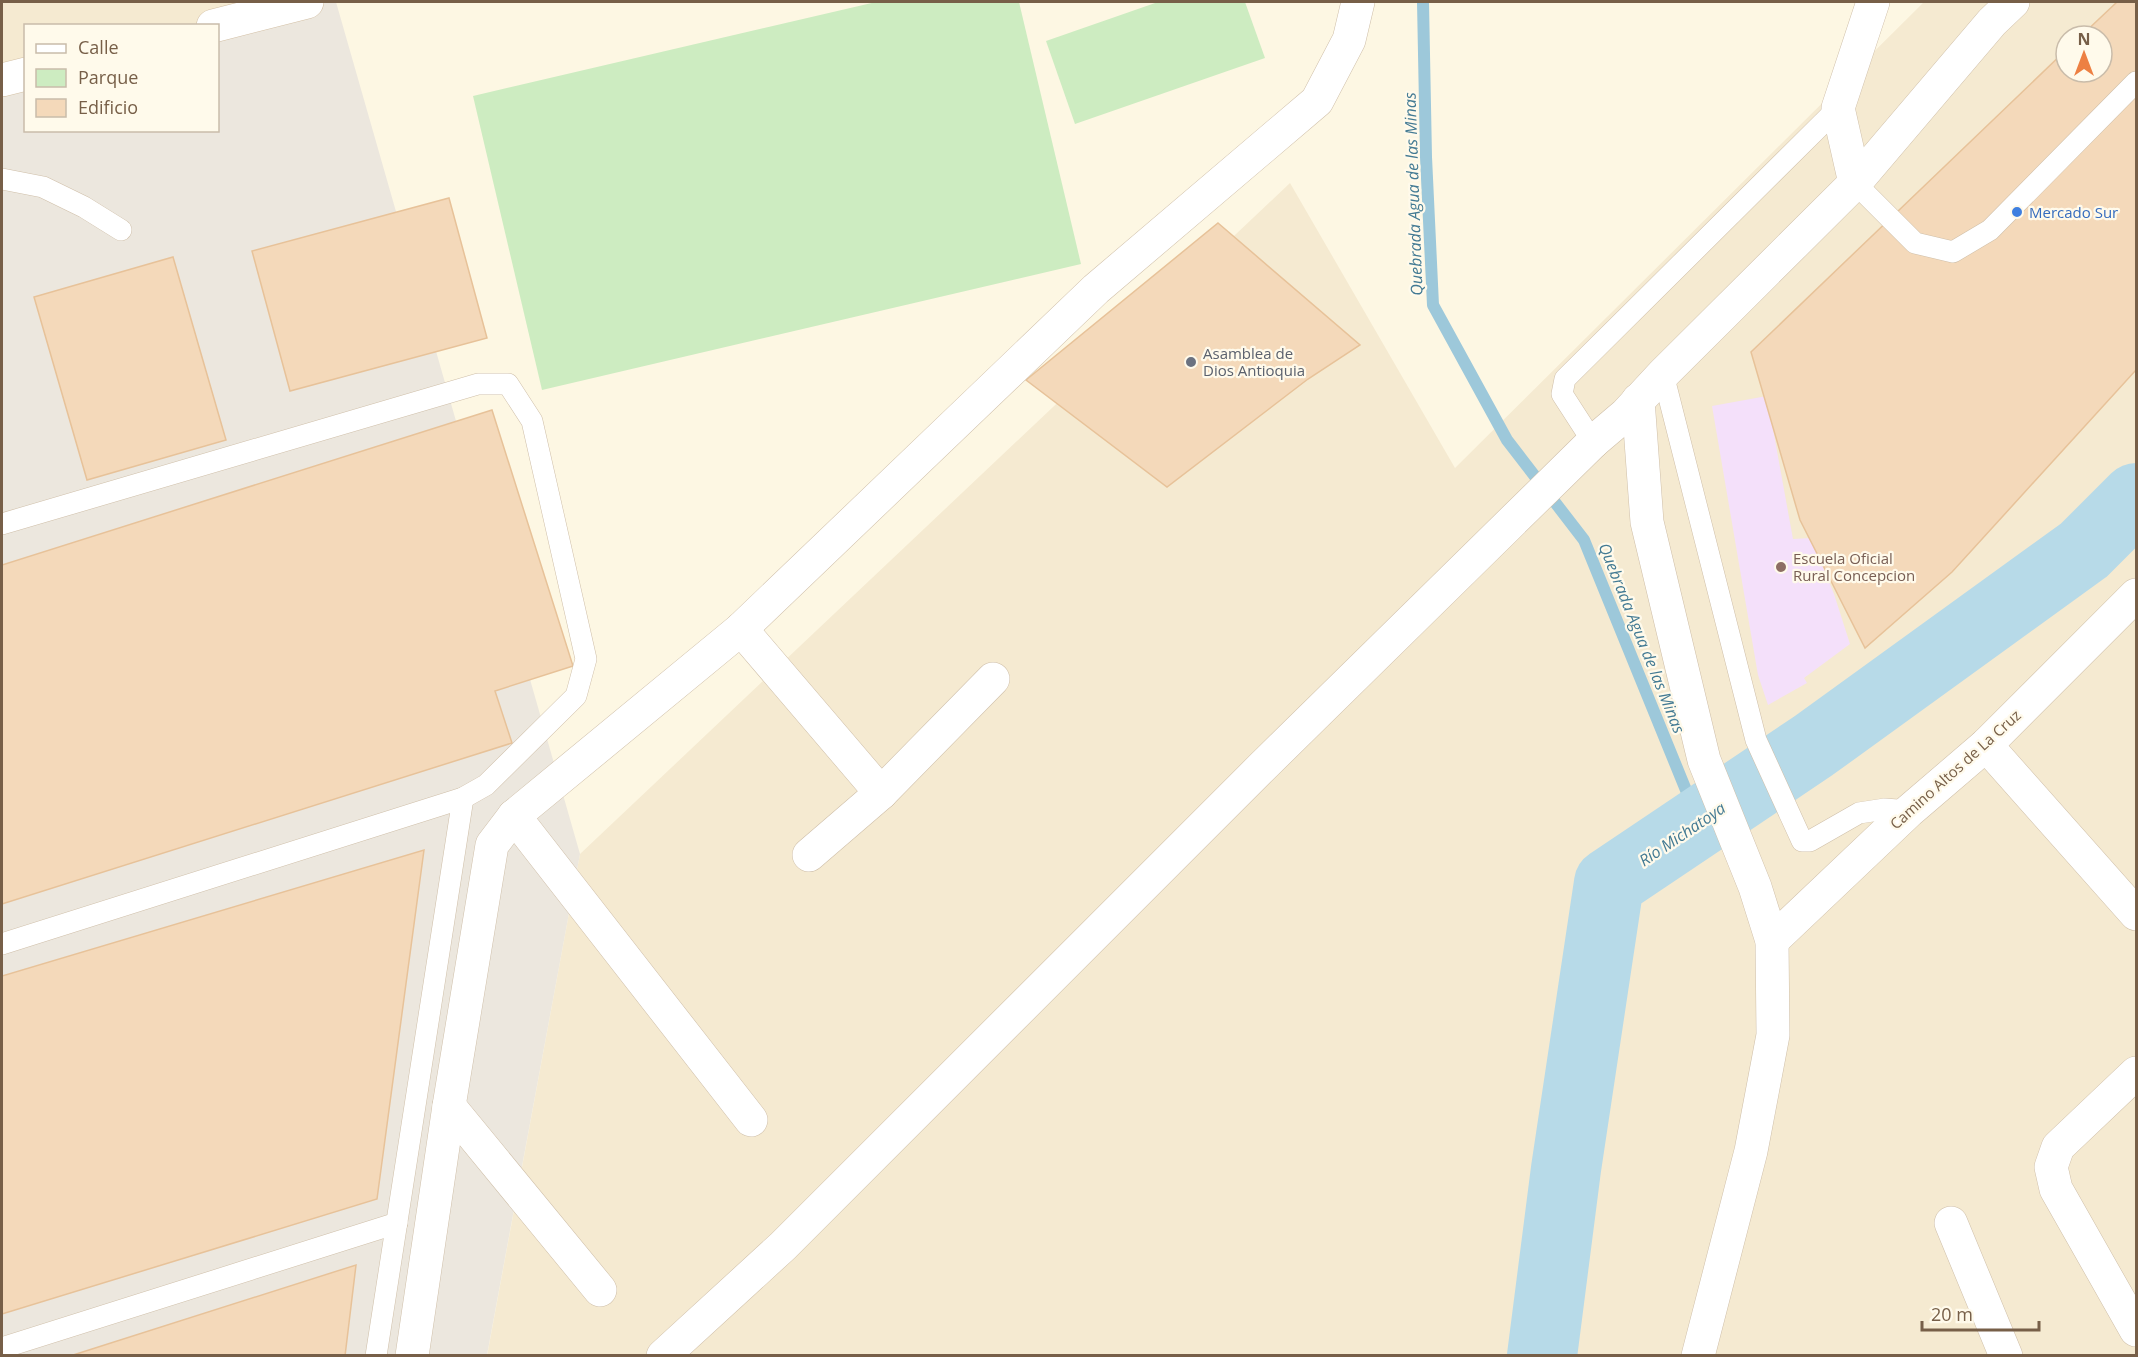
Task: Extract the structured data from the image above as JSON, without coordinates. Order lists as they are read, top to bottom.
{
  "streets": {
    "street": ["Camino Altos de La Cruz"]
  },
  "water": ["Quebrada Agua de las Minas", "Río Michatoya"],
  "places": ["Mercado Sur", "Asamblea de Dios Antioquia", "Escuela Oficial Rural Concepcion"],
  "legend": ["Calle", "Parque", "Edificio"],
  "scale_bar": "20 m",
  "north": "top"
}
